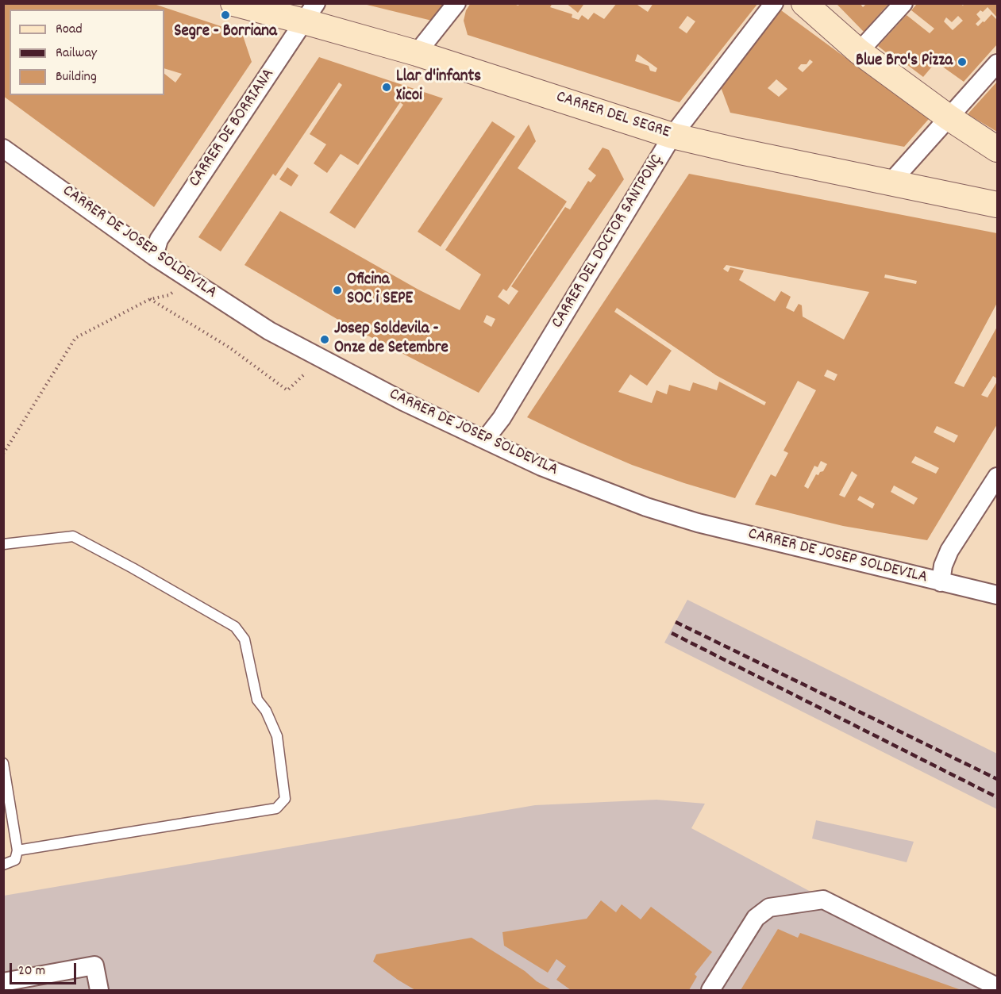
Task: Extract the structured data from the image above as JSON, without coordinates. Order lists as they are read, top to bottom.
{
  "streets": {
    "street": [
      "CARRER DEL SEGRE",
      "CARRER DE BORRIANA",
      "CARRER DEL DOCTOR SANTPONÇ",
      "CARRER DE JOSEP SOLDEVILA"
    ]
  },
  "crossings": [
    ["CARRER DEL SEGRE", "CARRER DE BORRIANA"],
    ["CARRER DEL SEGRE", "CARRER DEL DOCTOR SANTPONÇ"],
    ["CARRER DE BORRIANA", "CARRER DE JOSEP SOLDEVILA"],
    ["CARRER DEL DOCTOR SANTPONÇ", "CARRER DE JOSEP SOLDEVILA"]
  ],
  "places": [
    "Segre - Borriana",
    "Blue Bro's Pizza",
    "Llar d'infants Xicoi",
    "Oficina SOC i SEPE",
    "Josep Soldevila - Onze de Setembre"
  ],
  "legend": ["Road", "Railway", "Building"],
  "scale_bar": "20 m"
}
